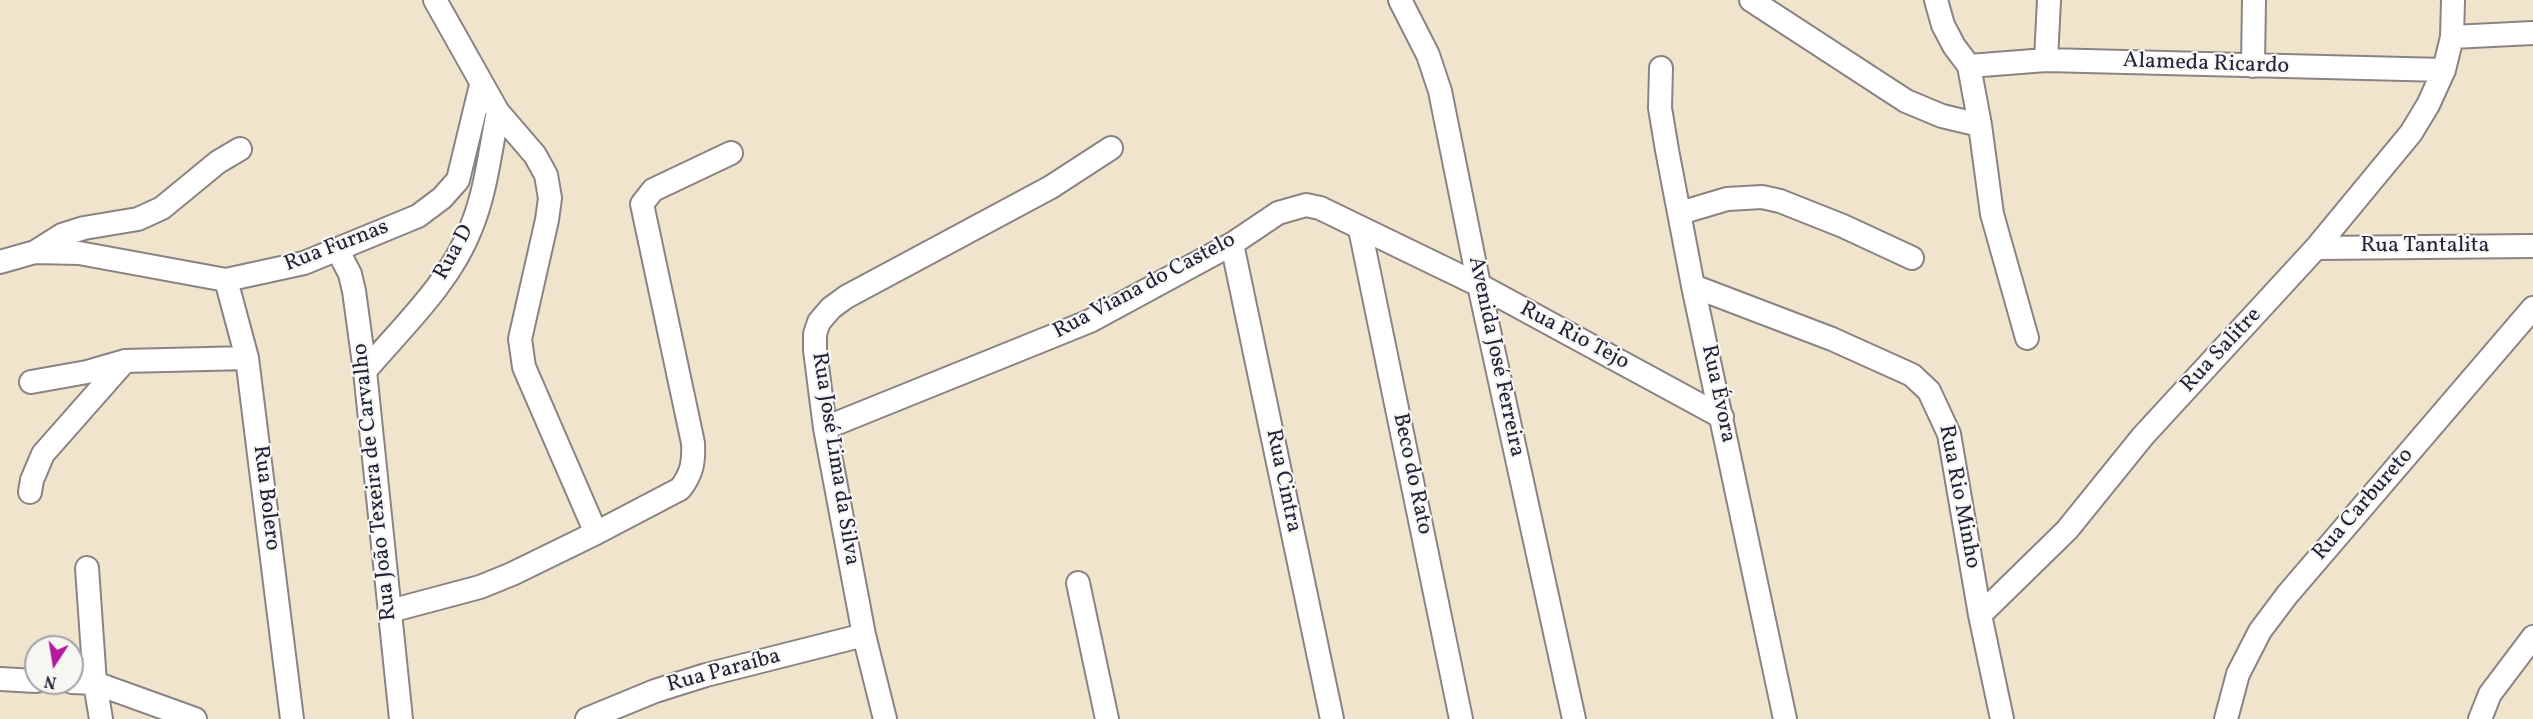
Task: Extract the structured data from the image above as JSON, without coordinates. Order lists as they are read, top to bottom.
{
  "streets": {
    "street": [
      "Alameda Ricardo",
      "Rua Furnas",
      "Rua Tantalita",
      "Rua D",
      "Rua Viana do Castelo",
      "Rua Rio Tejo",
      "Rua Salitre",
      "Avenida José Ferreira",
      "Rua Évora",
      "Rua José Lima da Silva",
      "Beco do Rato",
      "Rua Cintra",
      "Rua João Texeira de Carvalho",
      "Rua Rio Minho",
      "Rua Bolero",
      "Rua Carbureto",
      "Rua Paraíba"
    ]
  },
  "crossings": [
    ["Alameda Ricardo", "Rua Salitre"],
    ["Rua Furnas", "Rua João Texeira de Carvalho"],
    ["Rua Furnas", "Rua Bolero"],
    ["Rua Tantalita", "Rua Salitre"],
    ["Rua D", "Rua João Texeira de Carvalho"],
    ["Rua Viana do Castelo", "Rua Rio Tejo"],
    ["Rua Viana do Castelo", "Rua José Lima da Silva"],
    ["Rua Viana do Castelo", "Beco do Rato"],
    ["Rua Viana do Castelo", "Rua Cintra"],
    ["Rua Rio Tejo", "Avenida José Ferreira"],
    ["Rua Rio Tejo", "Rua Évora"],
    ["Rua Rio Tejo", "Beco do Rato"],
    ["Rua Salitre", "Rua Rio Minho"],
    ["Rua Évora", "Rua Rio Minho"],
    ["Rua José Lima da Silva", "Rua Paraíba"]
  ],
  "north": "bottom"
}
